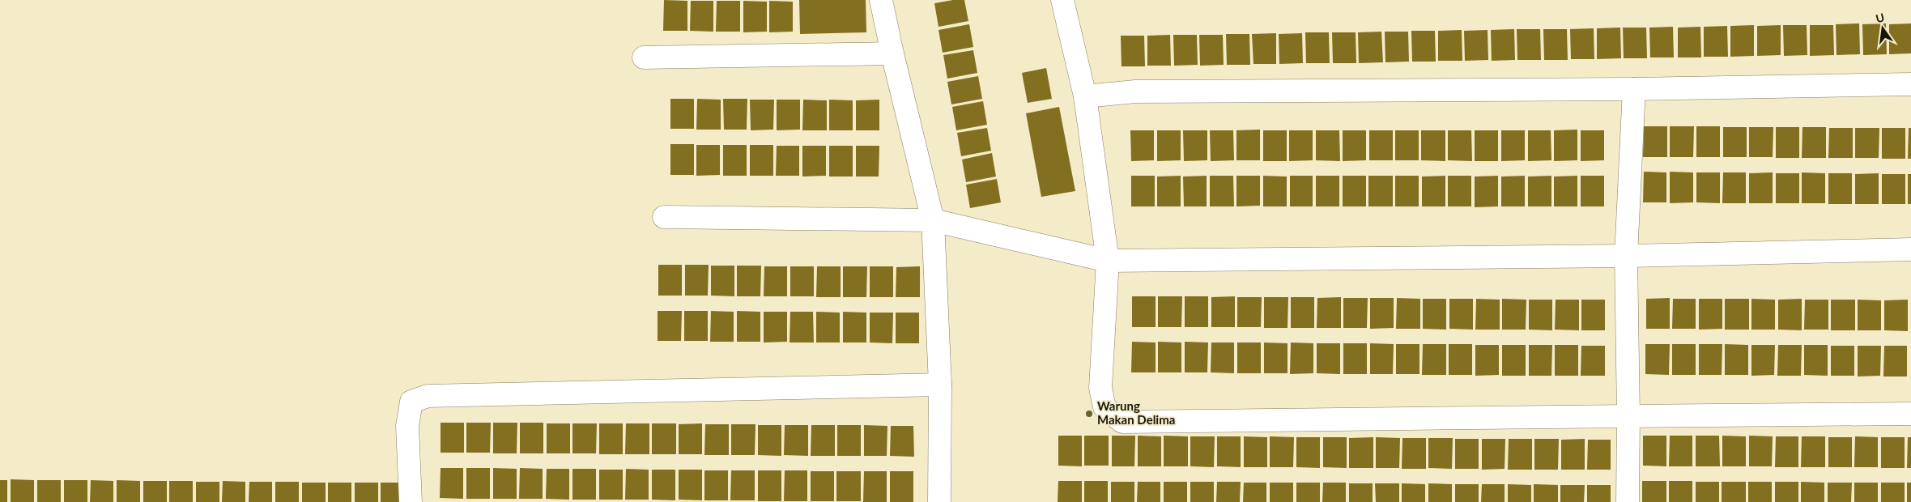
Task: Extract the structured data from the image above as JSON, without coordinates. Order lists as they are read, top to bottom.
{
  "places": ["Warung Makan Delima"],
  "north": "top"
}
